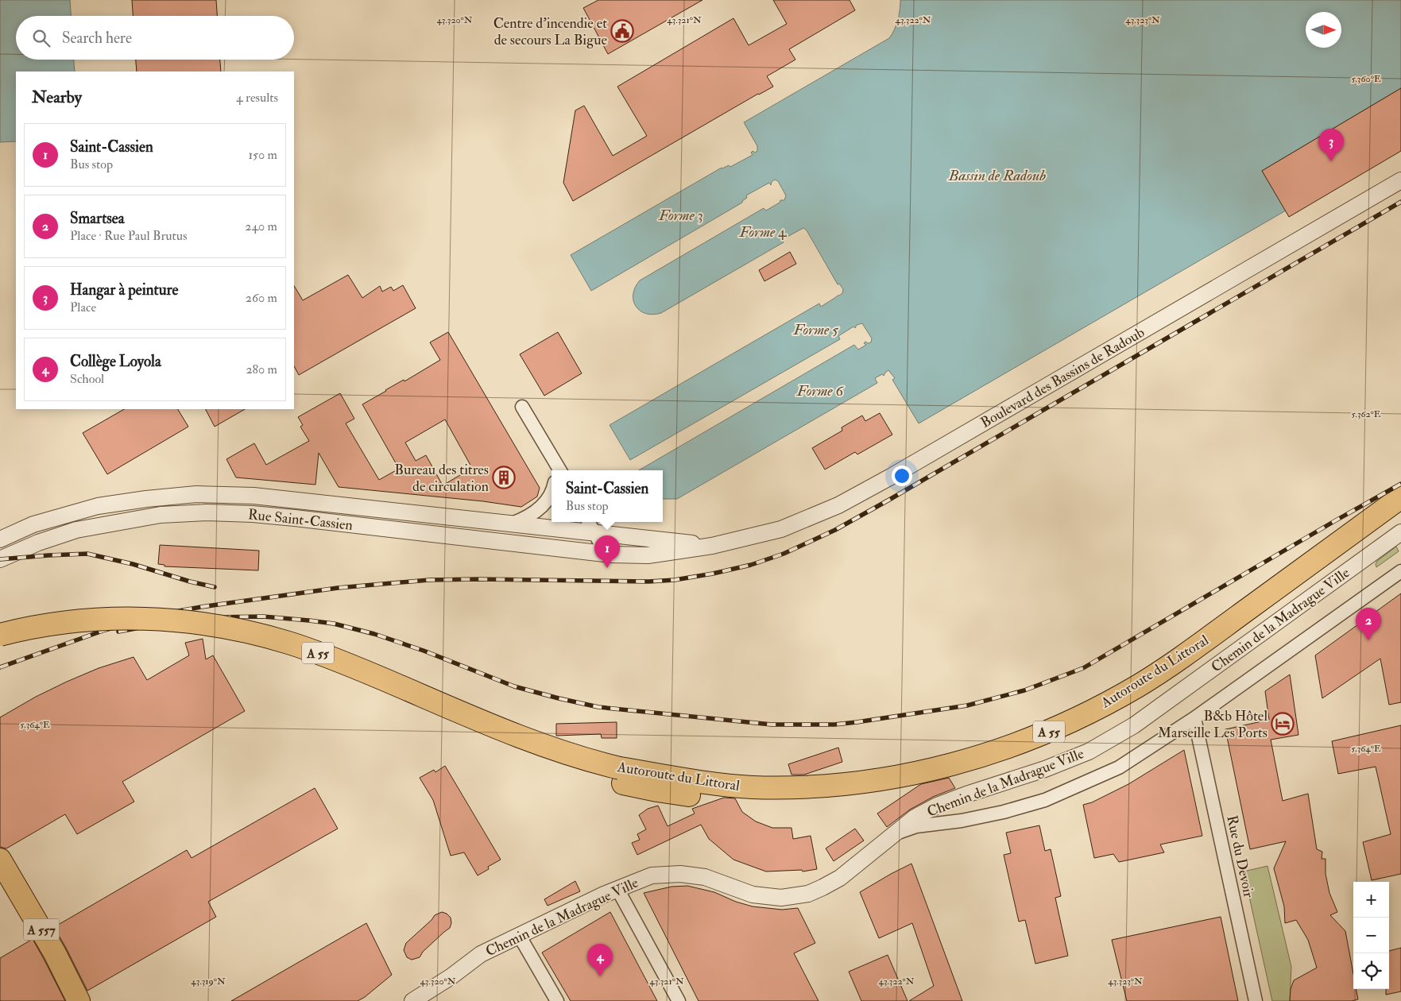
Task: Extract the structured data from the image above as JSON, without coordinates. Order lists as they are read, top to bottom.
{
  "streets": {
    "highway": ["A 55", "Autoroute du Littoral", "A 557"],
    "street": [
      "Boulevard des Bassins de Radoub",
      "Rue Saint-Cassien",
      "Chemin de la Madrague Ville",
      "Rue du Devoir"
    ]
  },
  "crossings": [
    ["Boulevard des Bassins de Radoub", "Rue Saint-Cassien"]
  ],
  "water": [
    "Bassin de Radoub",
    "Forme 3",
    "Forme 4",
    "Forme 5",
    "Forme 6"
  ],
  "places": {
    "public building": ["Centre d'incendie et de secours La Bigue"],
    "building": ["Bureau des titres de circulation"],
    "hotel": ["B&b Hôtel Marseille Les Ports"]
  },
  "north": "right",
  "page": {
    "search": "Search here",
    "heading": ["Nearby", "4 results"],
    "list": [
      {
        "mark": "1",
        "name": "Saint-Cassien",
        "note": "Bus stop",
        "value": "150 m"
      },
      {
        "mark": "2",
        "name": "Smartsea",
        "note": "Place · Rue Paul Brutus",
        "value": "240 m"
      },
      {
        "mark": "3",
        "name": "Hangar à peinture",
        "note": "Place",
        "value": "260 m"
      },
      {
        "mark": "4",
        "name": "Collège Loyola",
        "note": "School",
        "value": "280 m"
      }
    ],
    "pins": [
      "3",
      "1",
      "2",
      "4"
    ],
    "popup": ["Saint-Cassien", "Bus stop"],
    "map_buttons": ["+", "−"]
  },
  "coordinates": [
    "43.320°N",
    "43.321°N",
    "43.322°N",
    "43.323°N",
    "5.360°E",
    "5.362°E",
    "5.364°E",
    "43.319°N"
  ]
}
